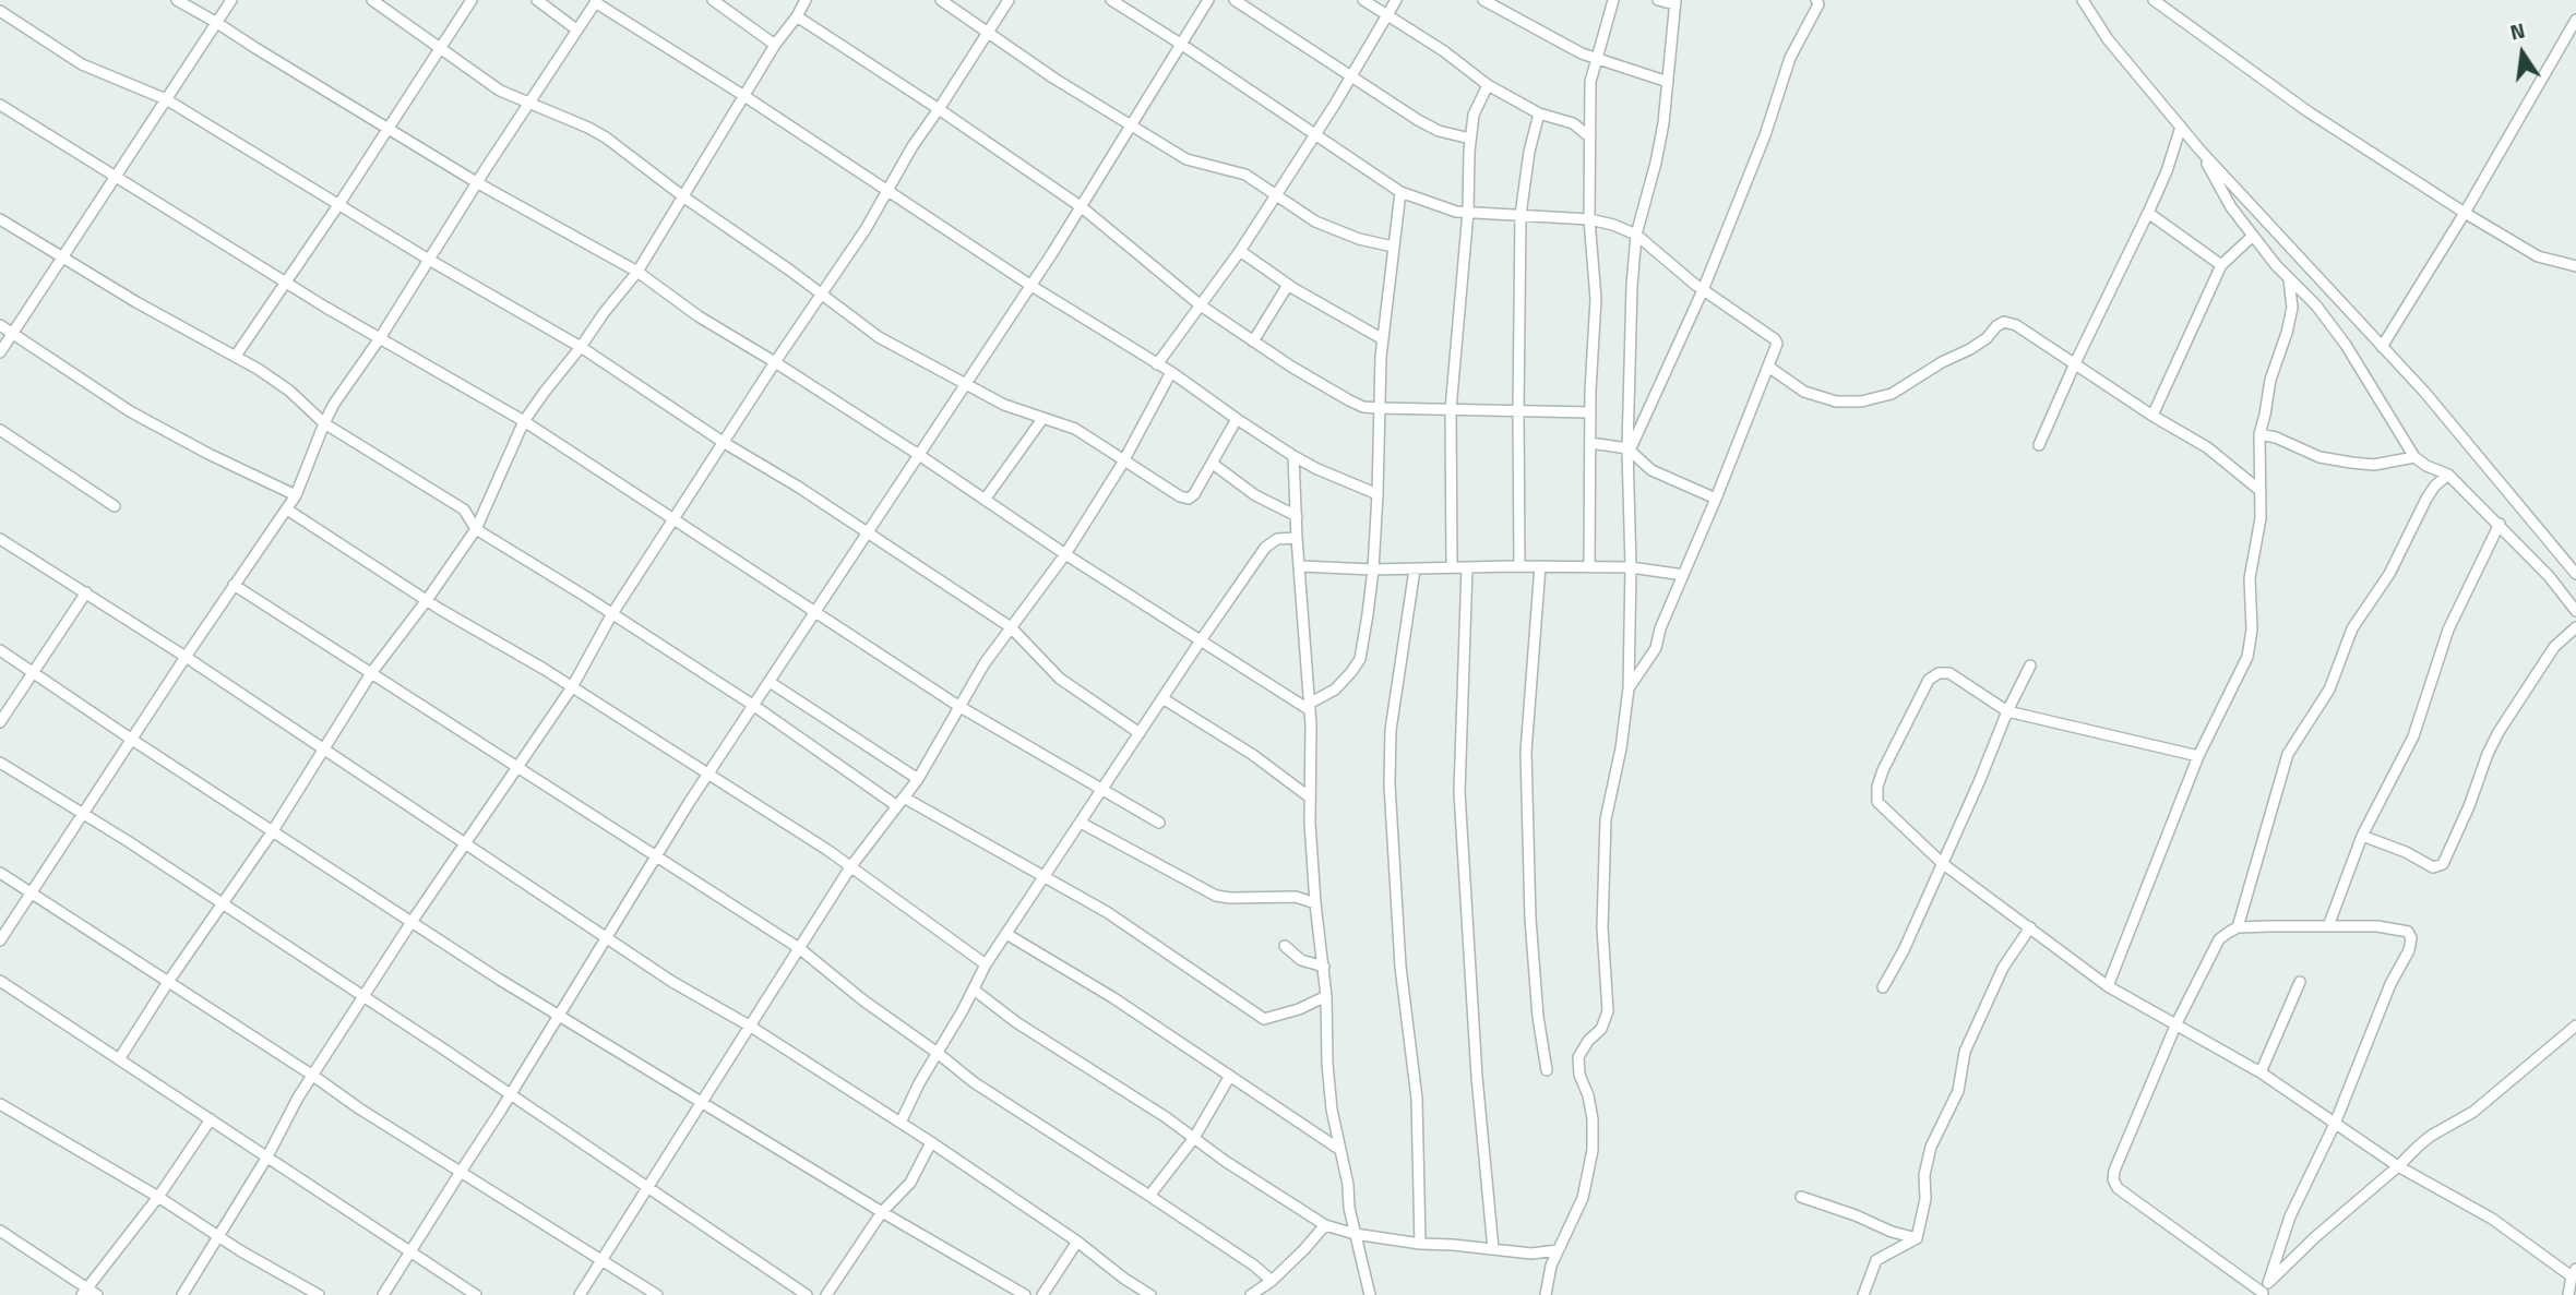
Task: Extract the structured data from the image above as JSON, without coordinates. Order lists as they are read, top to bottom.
{
  "north": "top"
}
